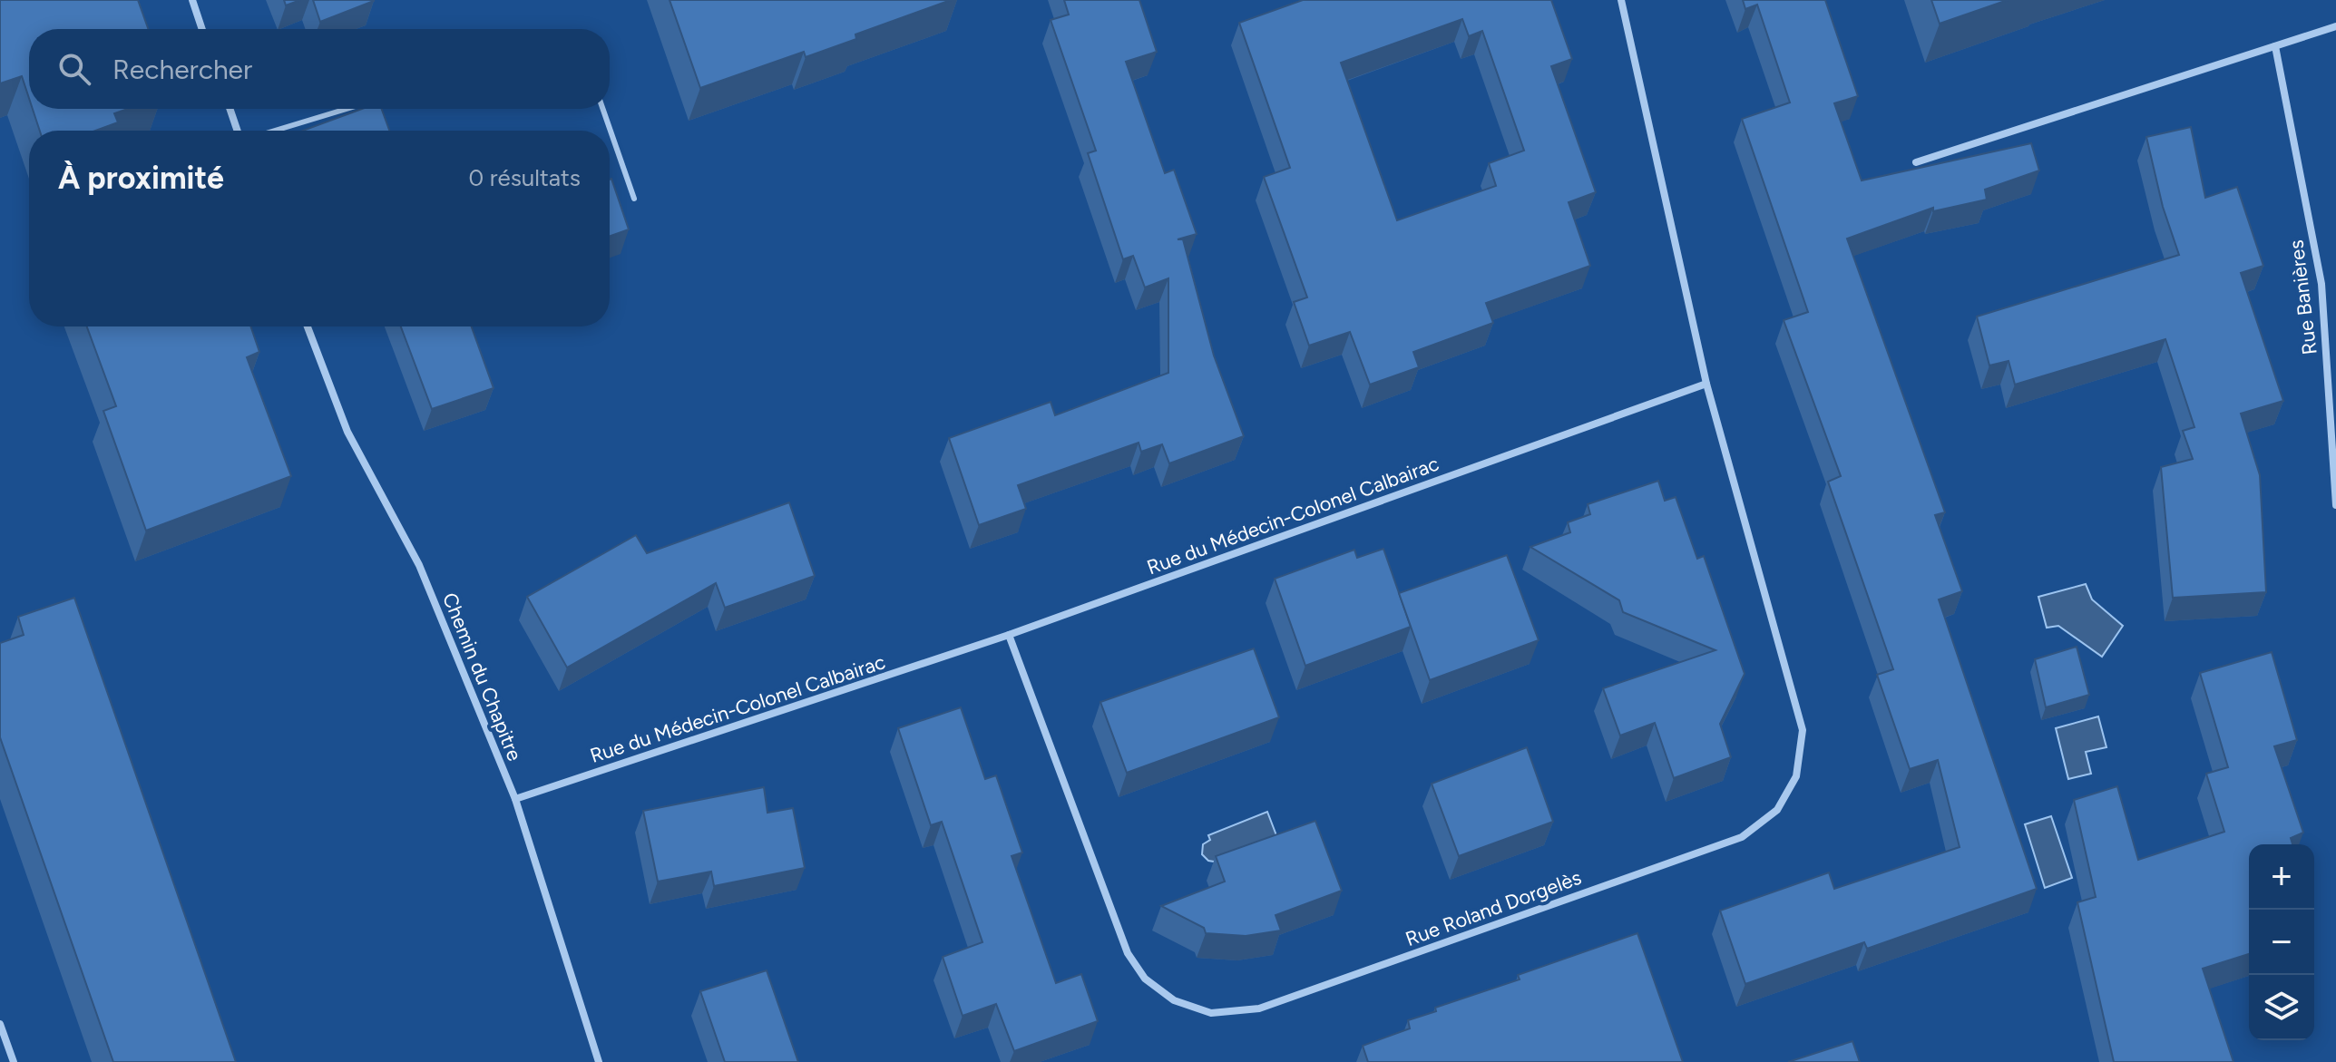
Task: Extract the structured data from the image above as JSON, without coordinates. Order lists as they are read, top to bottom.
{
  "streets": {
    "street": [
      "Rue Banières",
      "Rue du Médecin-Colonel Calbairac",
      "Chemin du Chapitre",
      "Rue Roland Dorgelès"
    ]
  },
  "crossings": [
    ["Rue du Médecin-Colonel Calbairac", "Chemin du Chapitre"],
    ["Rue du Médecin-Colonel Calbairac", "Rue Roland Dorgelès"]
  ],
  "page": {
    "search": "Rechercher",
    "heading": ["À proximité", "0 résultats"],
    "map_buttons": ["+", "−"]
  }
}
